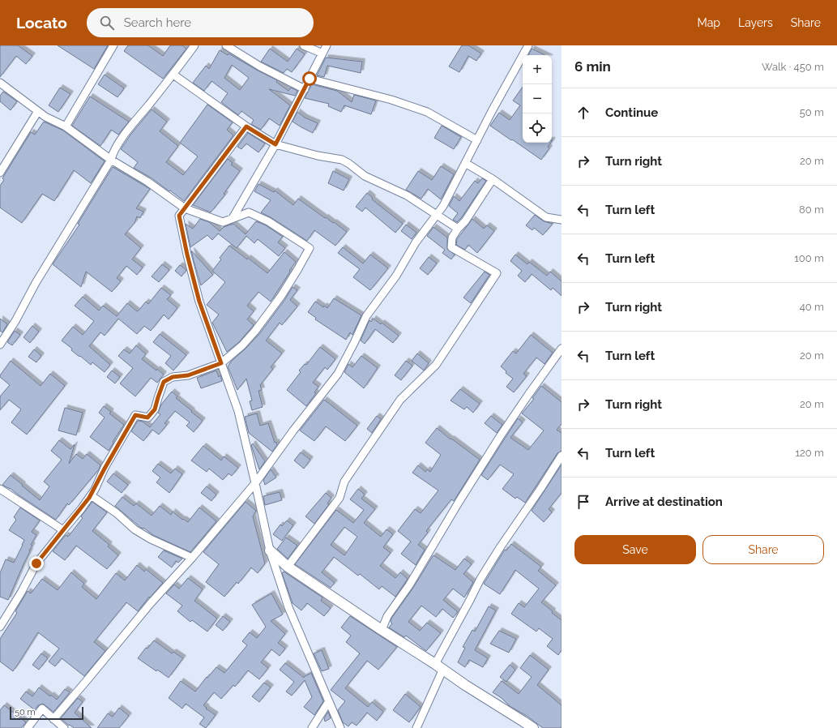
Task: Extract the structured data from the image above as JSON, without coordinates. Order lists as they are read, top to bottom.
{
  "scale_bar": "50 m",
  "page": {
    "header": "Locato",
    "search": "Search here",
    "nav": ["Map", "Layers", "Share"],
    "heading": ["6 min", "Walk · 450 m"],
    "map_buttons": ["+", "−"],
    "list": [
      ["Continue", "50 m"],
      ["Turn right", "20 m"],
      ["Turn left", "80 m"],
      ["Turn left", "100 m"],
      ["Turn right", "40 m"],
      ["Turn left", "20 m"],
      ["Turn right", "20 m"],
      ["Turn left", "120 m"],
      "Arrive at destination"
    ],
    "buttons": ["Save", "Share"],
    "scale": "50 m"
  }
}
